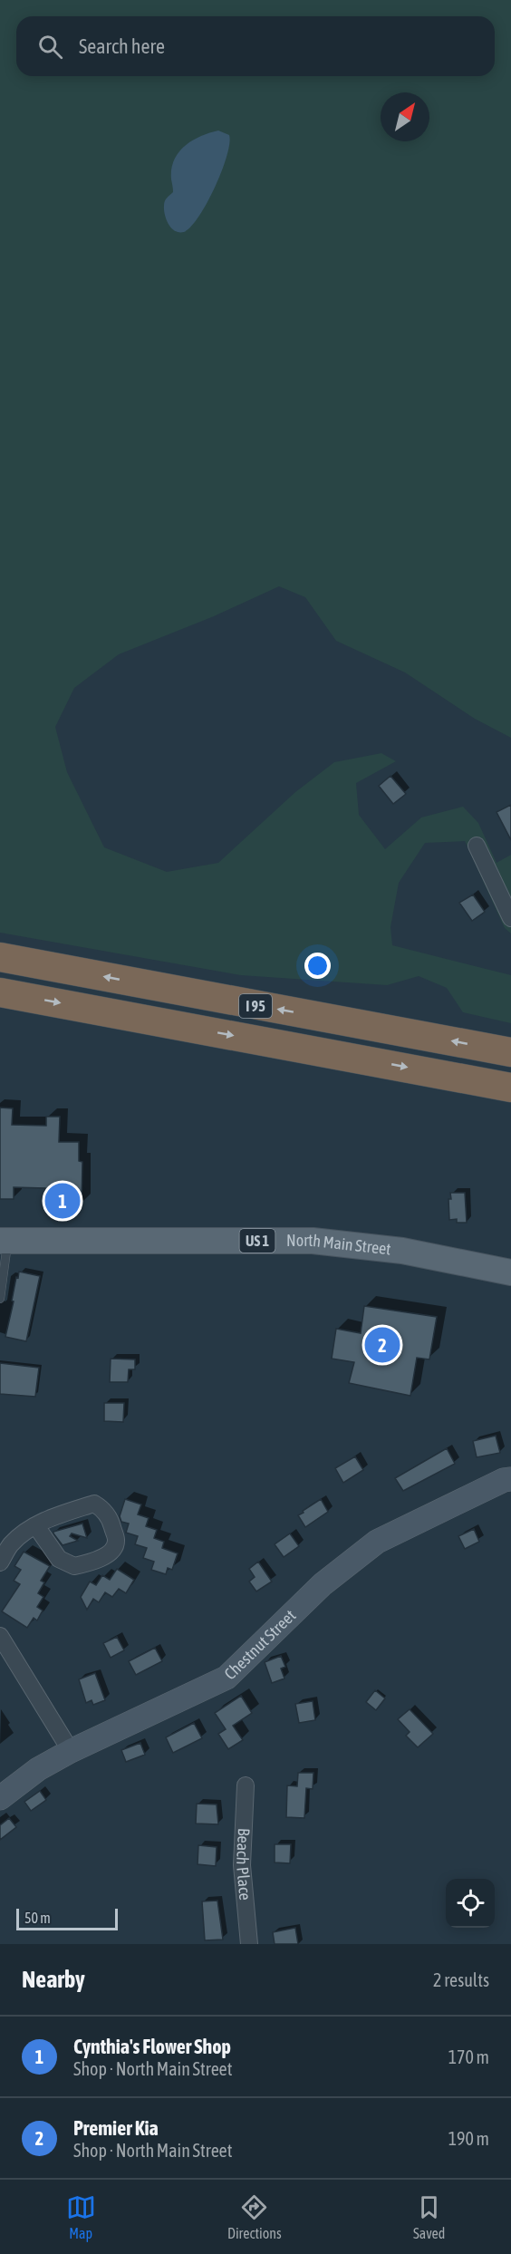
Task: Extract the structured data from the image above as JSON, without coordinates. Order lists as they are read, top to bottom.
{
  "streets": {
    "highway": ["I 95"],
    "main road": ["US 1", "North Main Street"],
    "street": ["Chestnut Street", "Beach Place"]
  },
  "scale_bar": "50 m",
  "north": "top right",
  "page": {
    "search": "Search here",
    "pins": ["1", "2"],
    "scale": "50 m",
    "heading": ["Nearby", "2 results"],
    "list": [
      {
        "mark": "1",
        "name": "Cynthia's Flower Shop",
        "note": "Shop · North Main Street",
        "value": "170 m"
      },
      {
        "mark": "2",
        "name": "Premier Kia",
        "note": "Shop · North Main Street",
        "value": "190 m"
      }
    ],
    "nav": ["Map", "Directions", "Saved"]
  }
}
